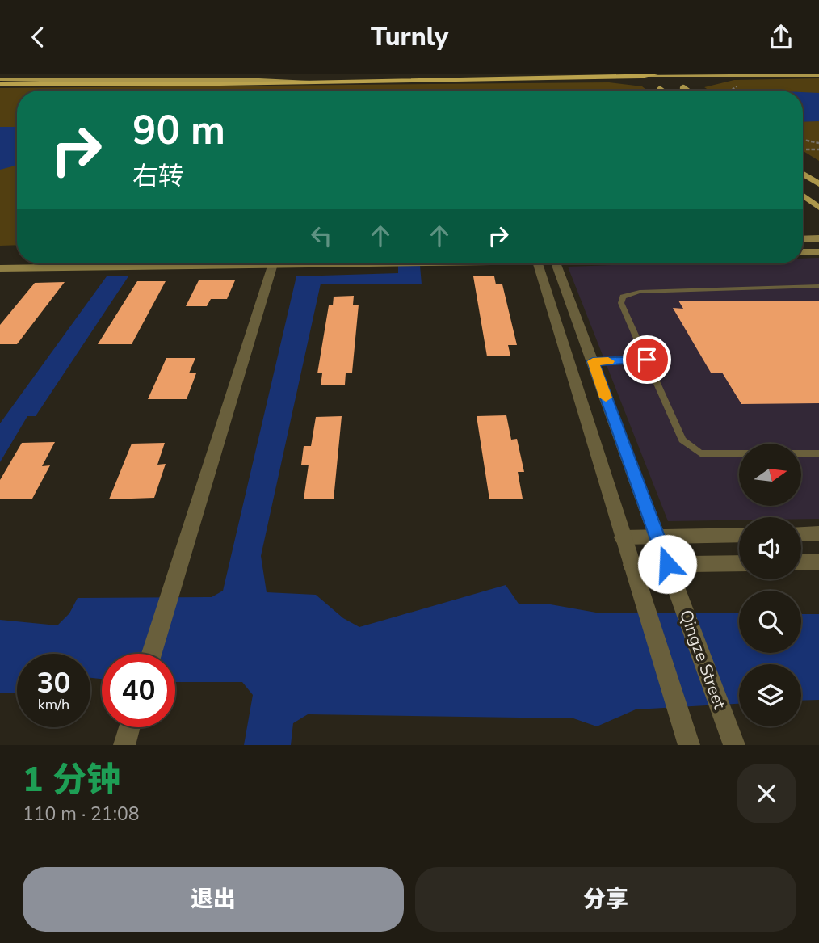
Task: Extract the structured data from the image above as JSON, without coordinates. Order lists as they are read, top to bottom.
{
  "streets": {
    "street": ["Qingze Street"]
  },
  "north": "right",
  "page": {
    "header": "Turnly",
    "turn": ["90 m", "右转"],
    "speed": "30 km/h",
    "limit": "40",
    "heading": ["1 分钟", "110 m · 21:08"],
    "buttons": ["退出", "分享"]
  }
}
